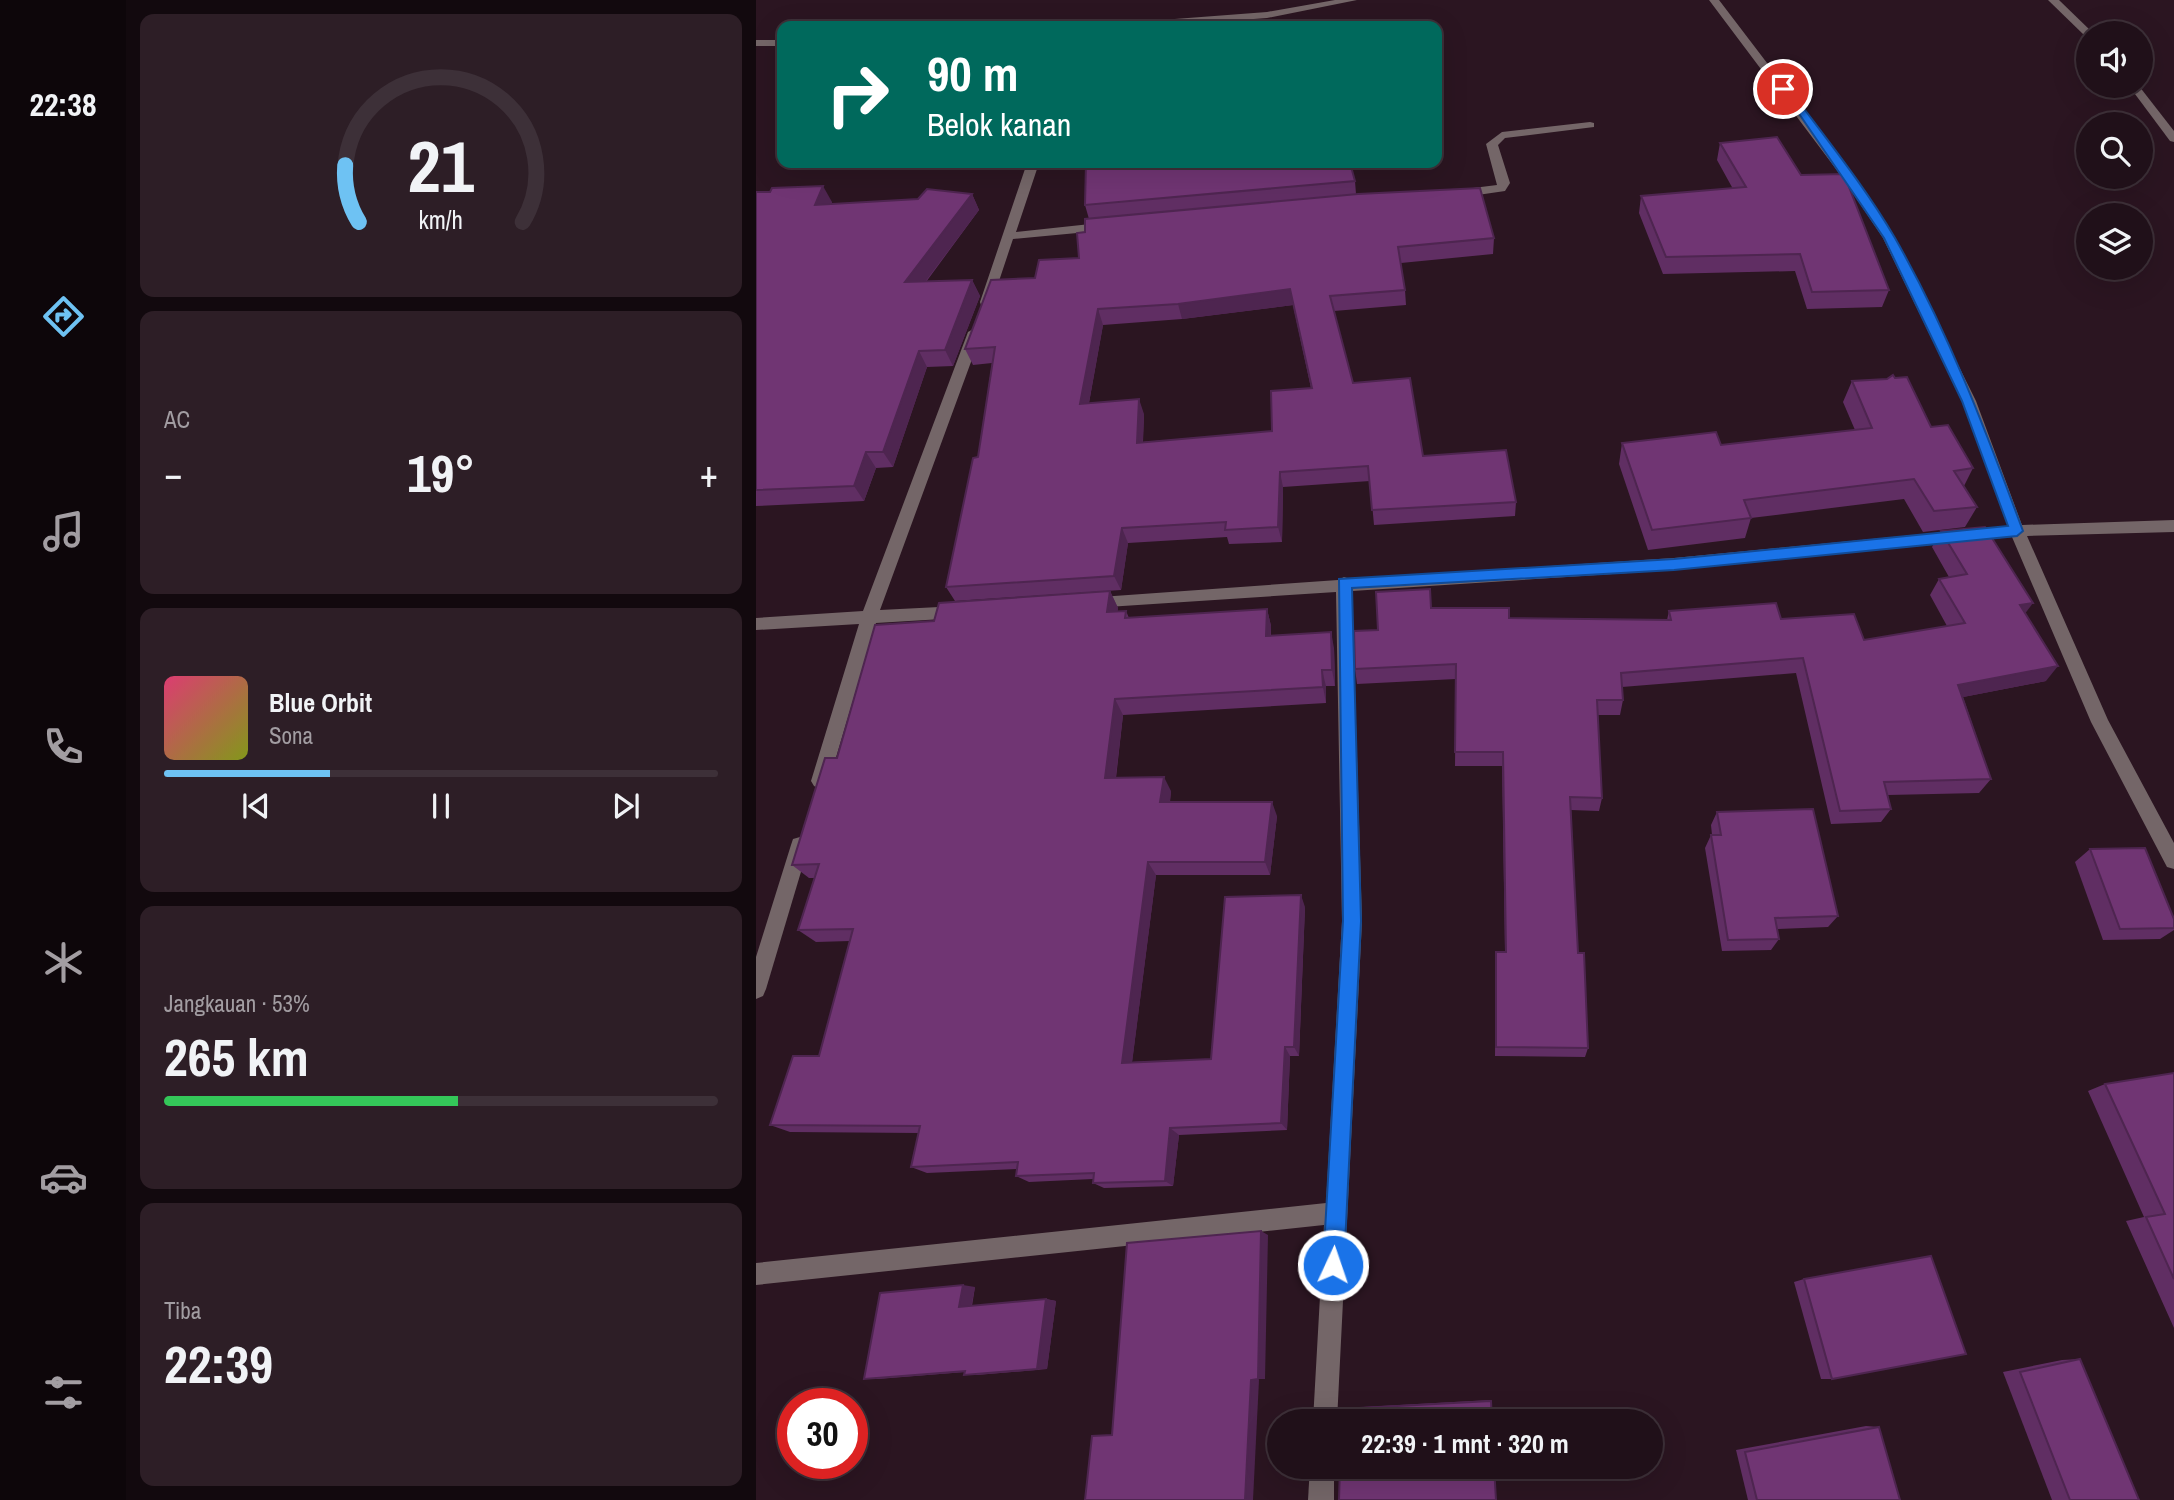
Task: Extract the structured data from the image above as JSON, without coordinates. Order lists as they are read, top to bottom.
{
  "page": {
    "tabs": "22:38",
    "turn": ["90 m", "Belok kanan"],
    "tile": [
      "AC",
      ["Jangkauan · 53%", "265 km"],
      ["Tiba", "22:39"]
    ],
    "heat": ["−", "19°", "+"],
    "song": ["Blue Orbit", "Sona"],
    "limit": "30",
    "trip": "22:39 · 1 mnt · 320 m",
    "gauge": ["21", "km/h"]
  }
}
